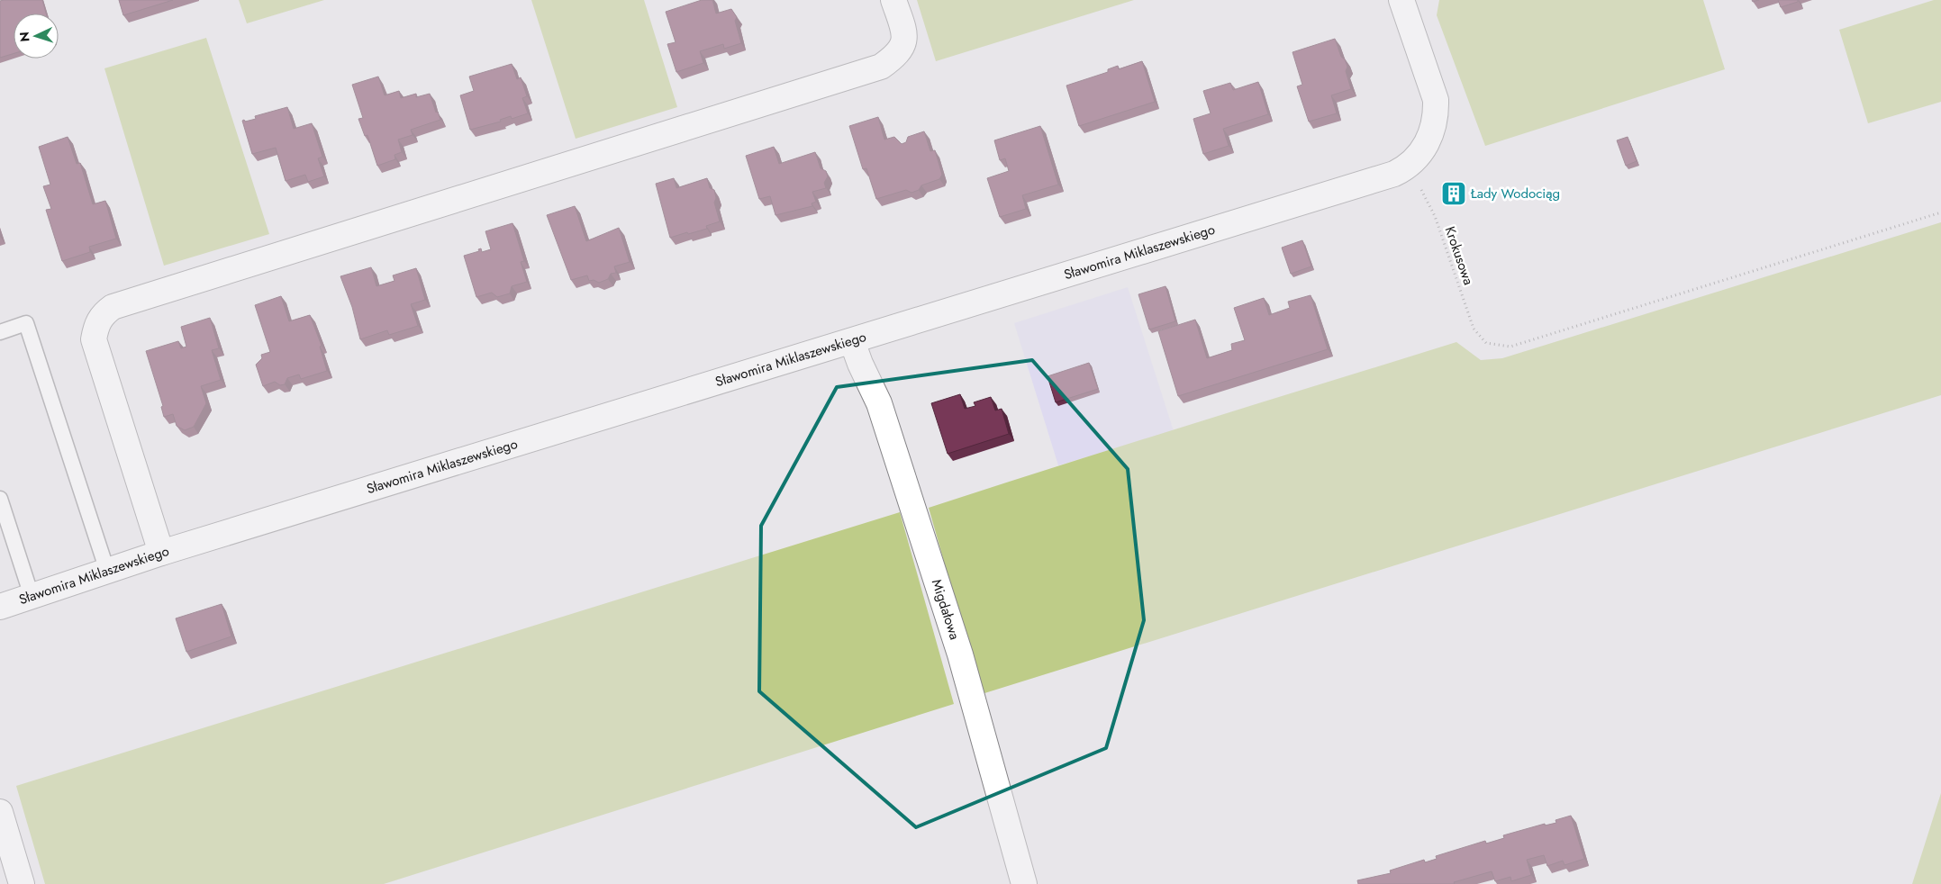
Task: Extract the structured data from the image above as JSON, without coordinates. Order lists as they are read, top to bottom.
{
  "streets": {
    "street": ["Sławomira Miklaszewskiego", "Migdałowa"],
    "path": ["Krokusowa"]
  },
  "crossings": [
    ["Sławomira Miklaszewskiego", "Krokusowa"],
    ["Sławomira Miklaszewskiego", "Migdałowa"]
  ],
  "places": {
    "building": ["Łady Wodociąg"]
  },
  "north": "left"
}
